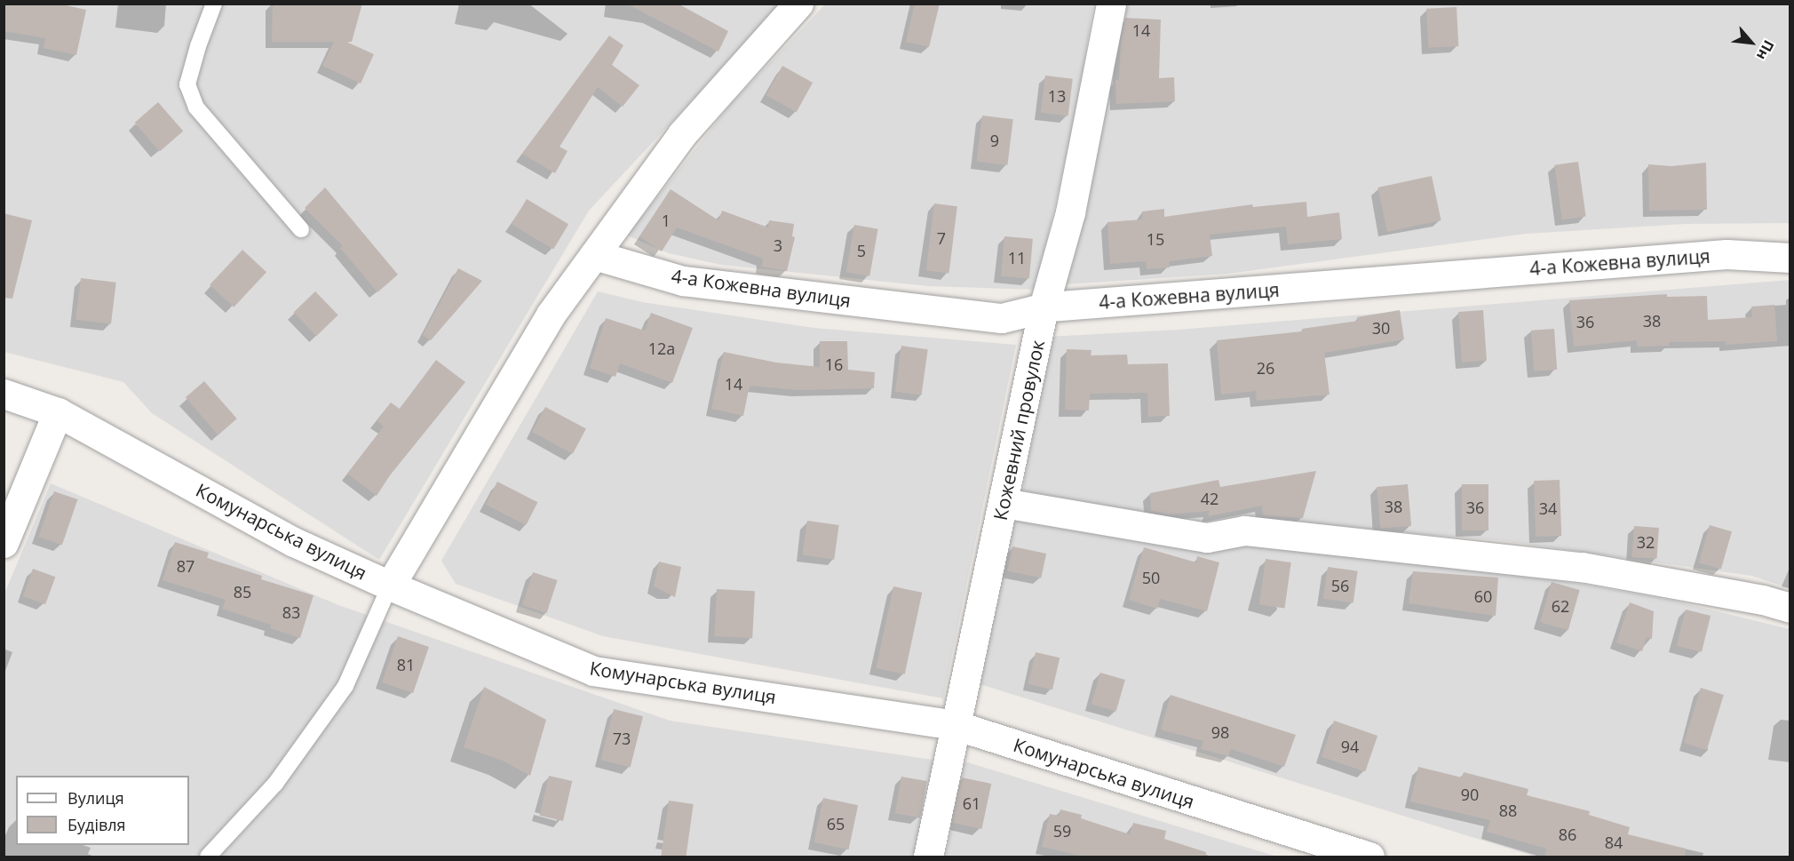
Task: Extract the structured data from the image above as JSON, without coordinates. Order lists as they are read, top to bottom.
{
  "streets": {
    "street": ["4-а Кожевна вулиця", "Кожевний провулок", "Комунарська вулиця"]
  },
  "crossings": [
    ["4-а Кожевна вулиця", "Кожевний провулок"],
    ["Кожевний провулок", "Комунарська вулиця"]
  ],
  "house_numbers": [
    "14",
    "13",
    "9",
    "1",
    "7",
    "15",
    "3",
    "5",
    "11",
    "38",
    "36",
    "30",
    "12а",
    "16",
    "26",
    "14",
    "42",
    "38",
    "36",
    "34",
    "32",
    "87",
    "50",
    "56",
    "85",
    "60",
    "62",
    "83",
    "81",
    "98",
    "73",
    "94",
    "90",
    "61",
    "88",
    "65",
    "59",
    "86",
    "84"
  ],
  "legend": ["Вулиця", "Будівля"],
  "north": "bottom right"
}
